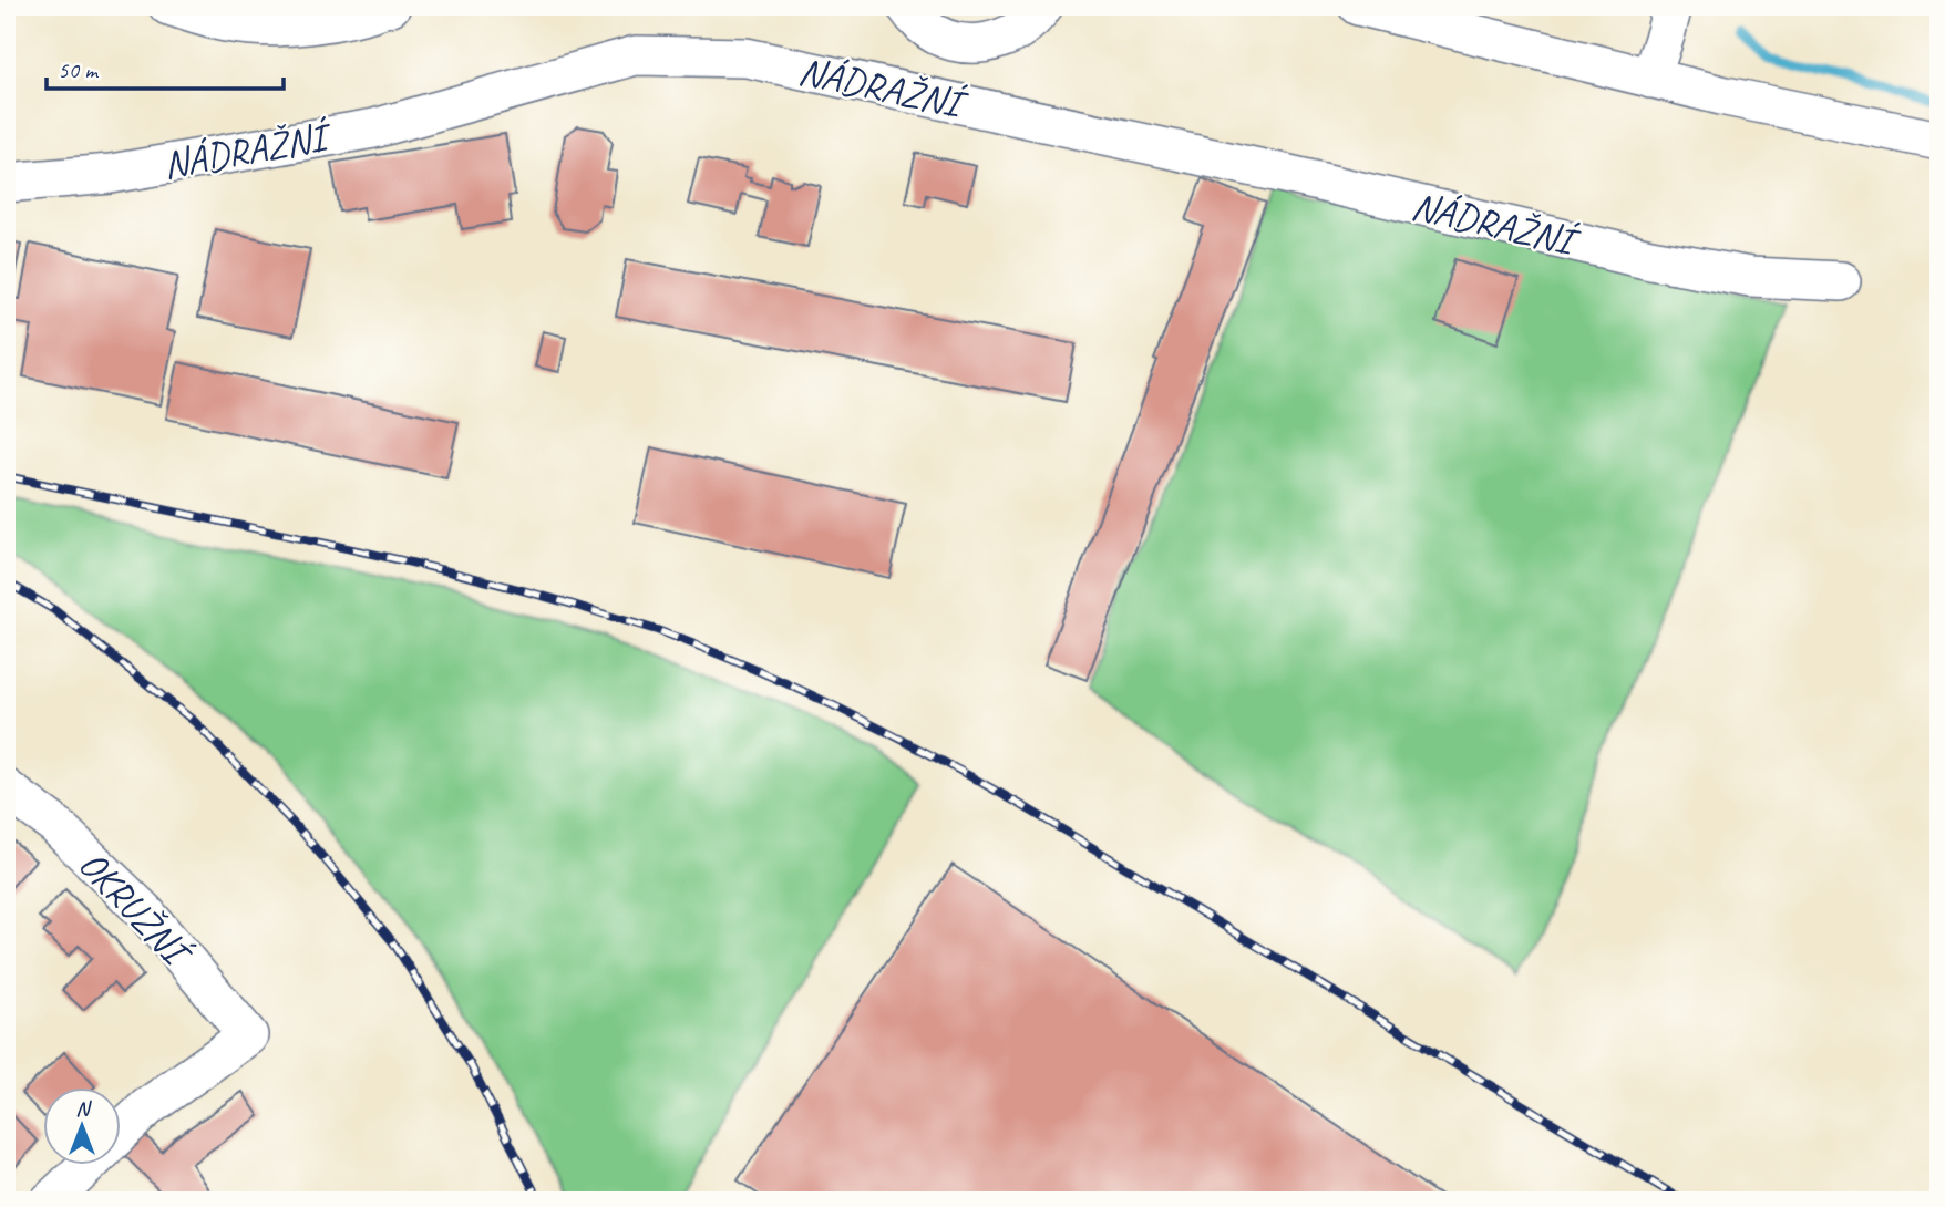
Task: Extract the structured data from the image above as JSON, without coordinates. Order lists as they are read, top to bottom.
{
  "streets": {
    "street": ["NÁDRAŽNÍ", "OKRUŽNÍ"]
  },
  "scale_bar": "50 m",
  "north": "top"
}
